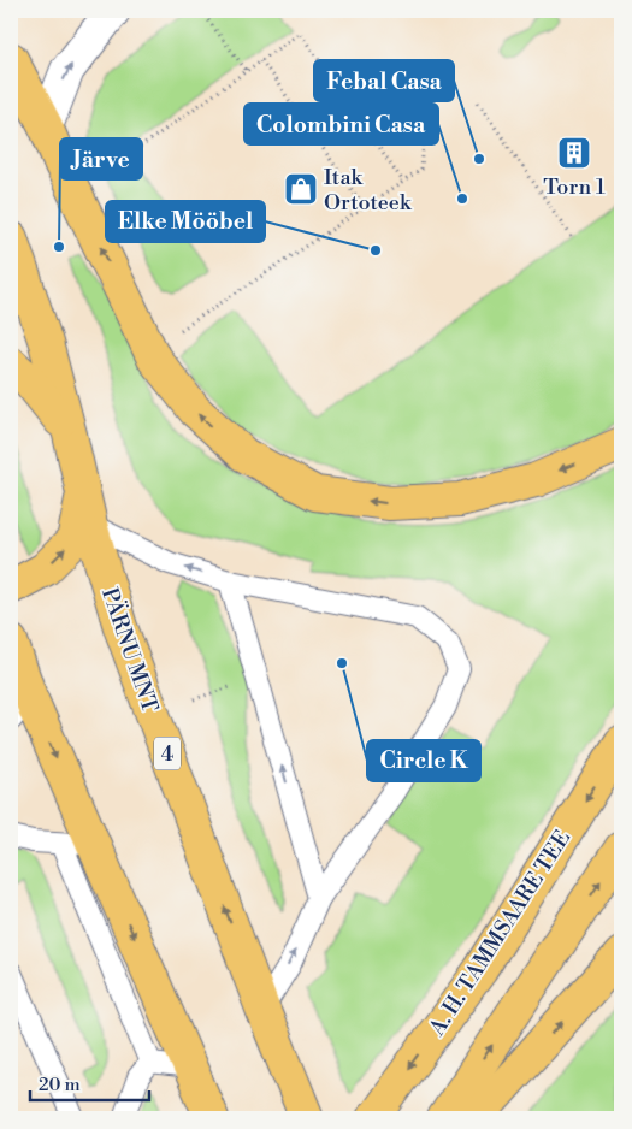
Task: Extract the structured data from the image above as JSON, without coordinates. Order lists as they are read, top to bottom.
{
  "streets": {
    "main road": ["PÄRNU MNT", "4", "A. H. TAMMSAARE TEE"]
  },
  "places": {
    "building": ["Torn 1"],
    "other": [
      "Febal Casa",
      "Colombini Casa",
      "Järve",
      "Elke Mööbel",
      "Circle K"
    ],
    "shop": ["Itak Ortoteek"]
  },
  "scale_bar": "20 m"
}
